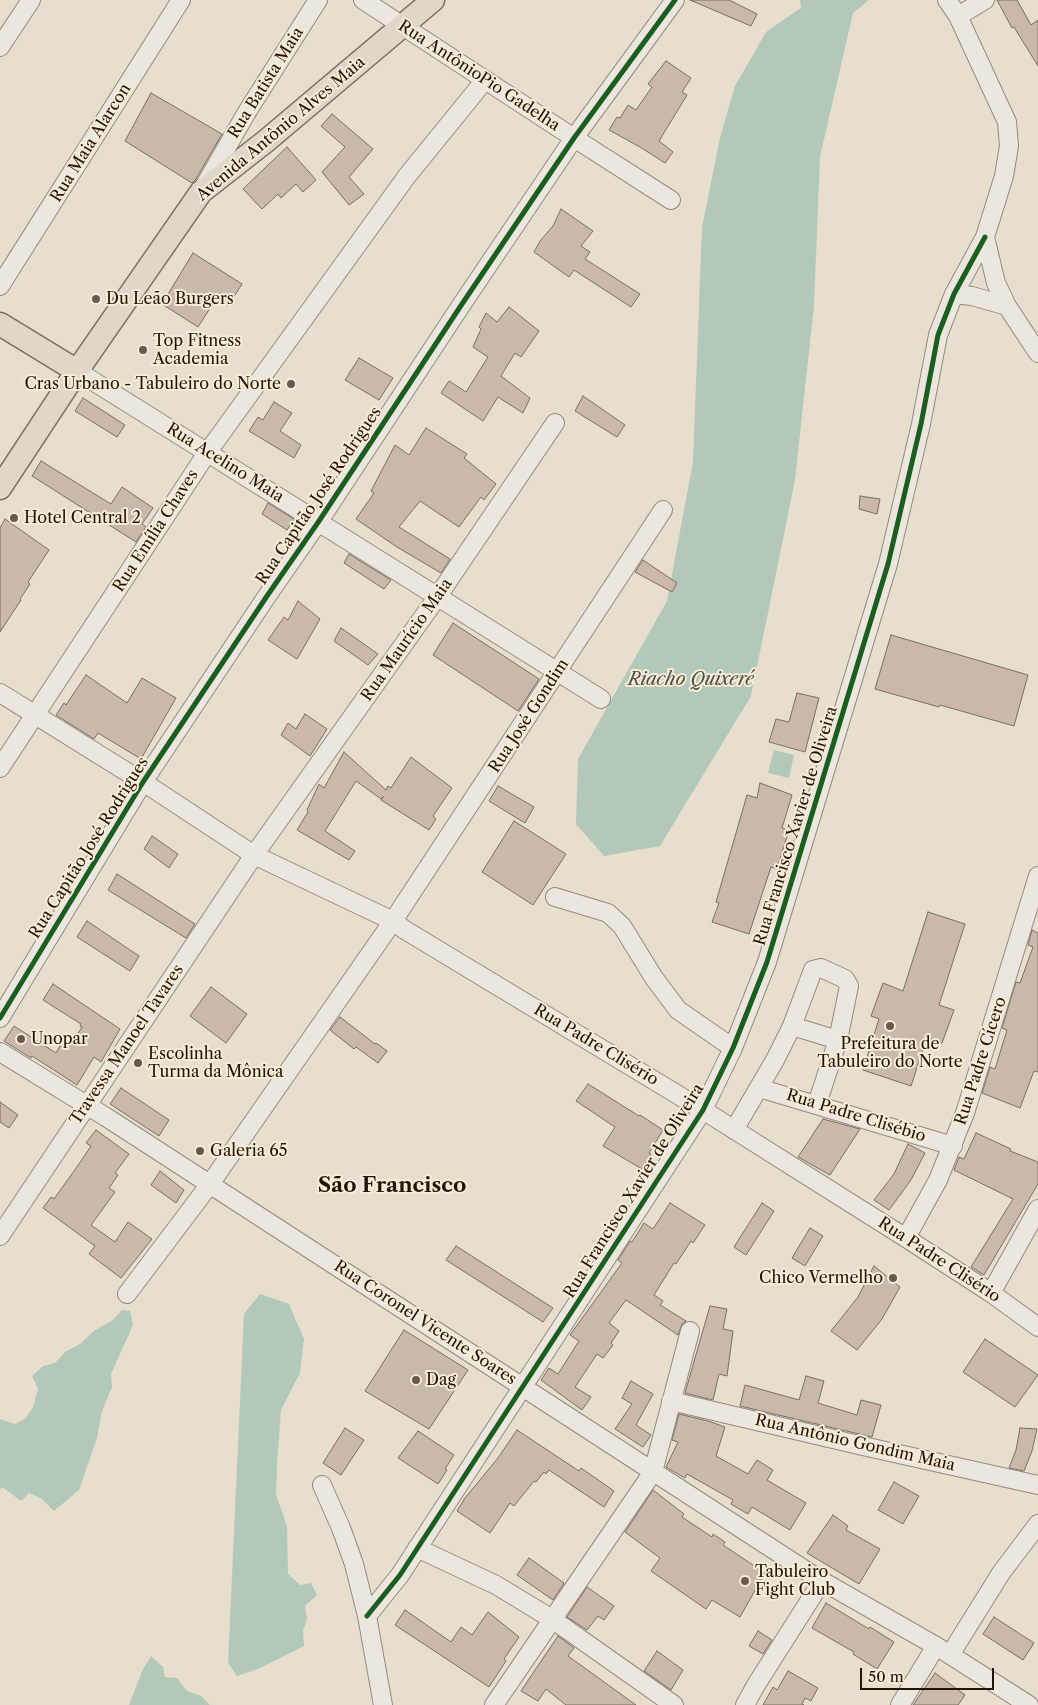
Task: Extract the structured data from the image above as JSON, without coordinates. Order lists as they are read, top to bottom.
{
  "streets": {
    "main road": ["Avenida Antônio Alves Maia", "Rua Acelino Maia"],
    "street": [
      "Rua AntônioPio Gadelha",
      "Rua Batista Maia",
      "Rua Maia Alarcon",
      "Rua Capitão José Rodrigues",
      "Rua Emília Chaves",
      "Rua Maurício Maia",
      "Rua José Gondim",
      "Rua Francisco Xavier de Oliveira",
      "Travessa Manoel Tavares",
      "Rua Padre Clisério",
      "Rua Padre Cícero",
      "Rua Padre Clisébio",
      "Rua Coronel Vicente Soares",
      "Rua Antônio Gondim Maia"
    ]
  },
  "crossings": [
    ["Rua AntônioPio Gadelha", "Avenida Antônio Alves Maia"],
    ["Rua AntônioPio Gadelha", "Rua Capitão José Rodrigues"],
    ["Rua AntônioPio Gadelha", "Rua Emília Chaves"],
    ["Rua Batista Maia", "Avenida Antônio Alves Maia"],
    ["Avenida Antônio Alves Maia", "Rua Acelino Maia"],
    ["Rua Acelino Maia", "Rua Capitão José Rodrigues"],
    ["Rua Acelino Maia", "Rua Emília Chaves"],
    ["Rua Acelino Maia", "Rua Maurício Maia"],
    ["Rua Acelino Maia", "Rua José Gondim"],
    ["Rua Capitão José Rodrigues", "Rua Padre Clisério"],
    ["Rua Emília Chaves", "Rua Padre Clisério"],
    ["Rua Maurício Maia", "Travessa Manoel Tavares"],
    ["Rua Maurício Maia", "Rua Padre Clisério"],
    ["Rua José Gondim", "Rua Padre Clisério"],
    ["Rua José Gondim", "Rua Coronel Vicente Soares"],
    ["Rua Francisco Xavier de Oliveira", "Rua Padre Clisério"],
    ["Rua Francisco Xavier de Oliveira", "Rua Coronel Vicente Soares"],
    ["Travessa Manoel Tavares", "Rua Padre Clisério"],
    ["Travessa Manoel Tavares", "Rua Coronel Vicente Soares"],
    ["Rua Padre Clisério", "Rua Padre Cícero"],
    ["Rua Padre Cícero", "Rua Padre Clisébio"]
  ],
  "districts": ["São Francisco"],
  "water": ["Riacho Quixeré"],
  "places": [
    "Du Leão Burgers",
    "Top Fitness Academia",
    "Cras Urbano - Tabuleiro do Norte",
    "Hotel Central 2",
    "Prefeitura de Tabuleiro do Norte",
    "Unopar",
    "Escolinha Turma da Mônica",
    "Galeria 65",
    "Chico Vermelho",
    "Dag",
    "Tabuleiro Fight Club"
  ],
  "scale_bar": "50 m"
}
